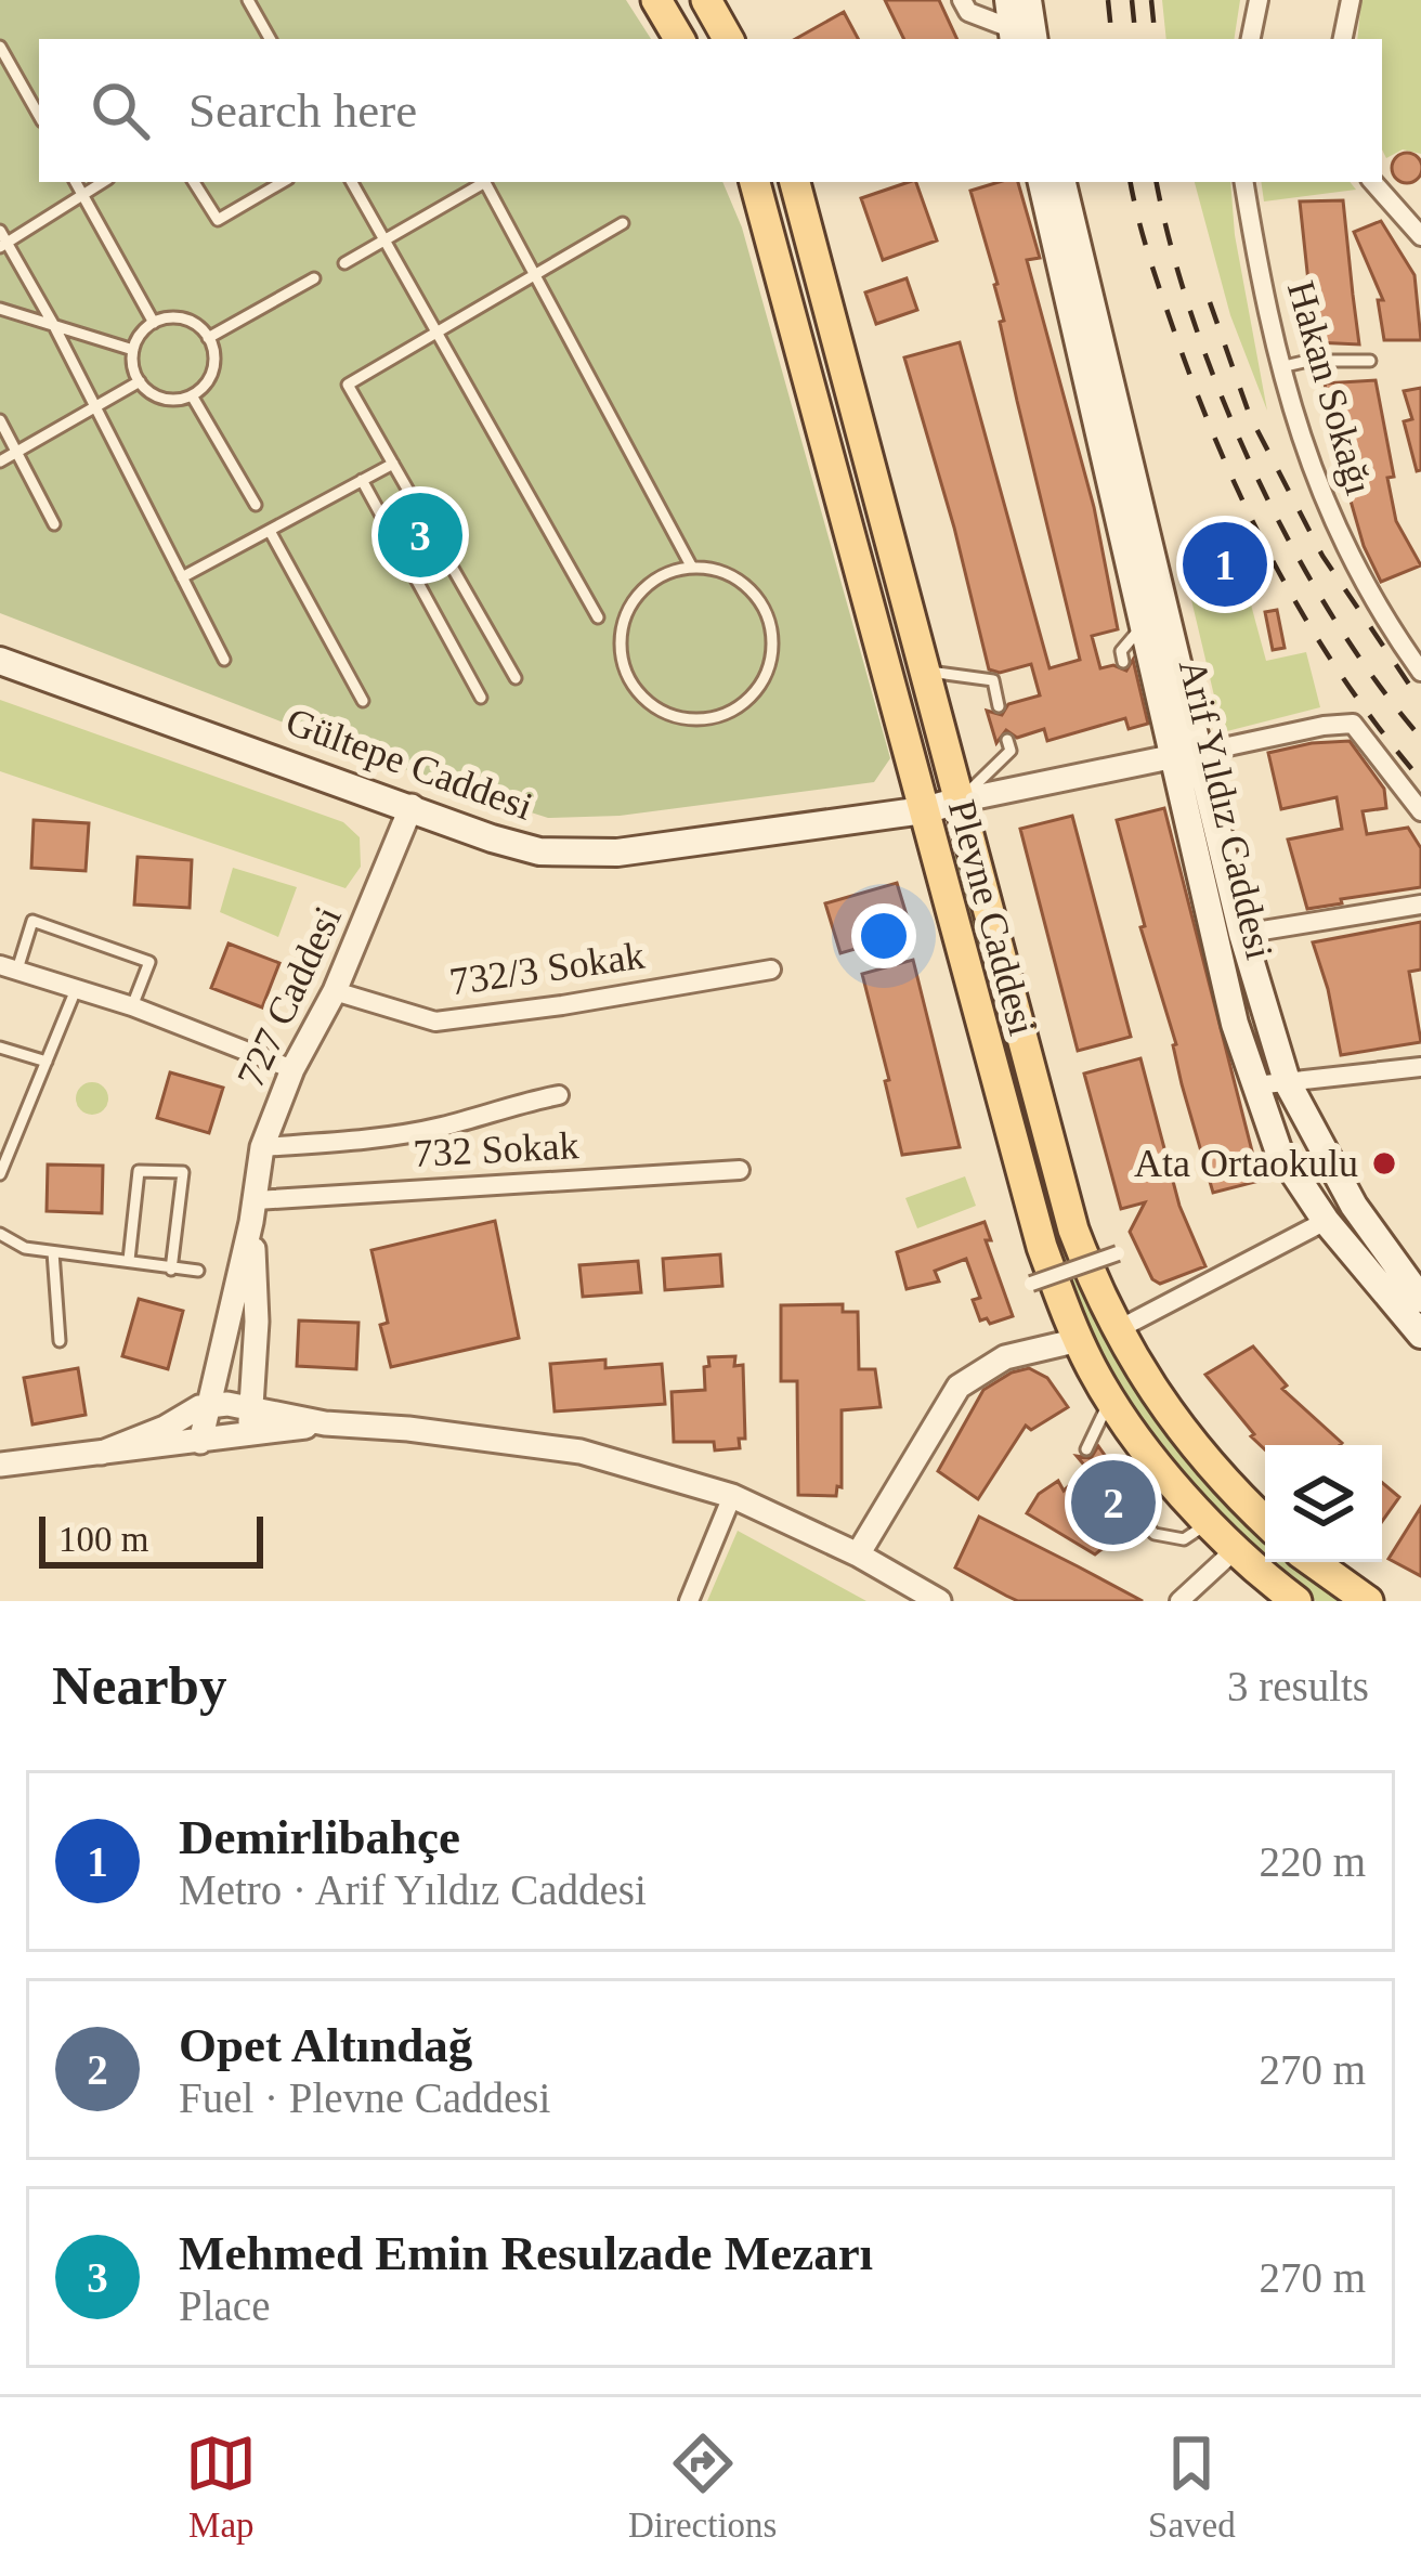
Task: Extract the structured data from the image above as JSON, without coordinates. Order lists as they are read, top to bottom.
{
  "streets": {
    "main road": ["Gültepe Caddesi", "Arif Yıldız Caddesi", "Plevne Caddesi"],
    "street": [
      "Hakan Sokağı",
      "732/3 Sokak",
      "727 Caddesi",
      "732 Sokak"
    ]
  },
  "crossings": [
    ["Gültepe Caddesi", "Plevne Caddesi"],
    ["Gültepe Caddesi", "727 Caddesi"],
    ["732/3 Sokak", "727 Caddesi"],
    ["727 Caddesi", "732 Sokak"]
  ],
  "places": ["Ata Ortaokulu"],
  "scale_bar": "100 m",
  "page": {
    "search": "Search here",
    "pins": ["3", "1", "2"],
    "scale": "100 m",
    "heading": ["Nearby", "3 results"],
    "list": [
      {
        "mark": "1",
        "name": "Demirlibahçe",
        "note": "Metro · Arif Yıldız Caddesi",
        "value": "220 m"
      },
      {
        "mark": "2",
        "name": "Opet Altındağ",
        "note": "Fuel · Plevne Caddesi",
        "value": "270 m"
      },
      {
        "mark": "3",
        "name": "Mehmed Emin Resulzade Mezarı",
        "note": "Place",
        "value": "270 m"
      }
    ],
    "nav": ["Map", "Directions", "Saved"]
  }
}
